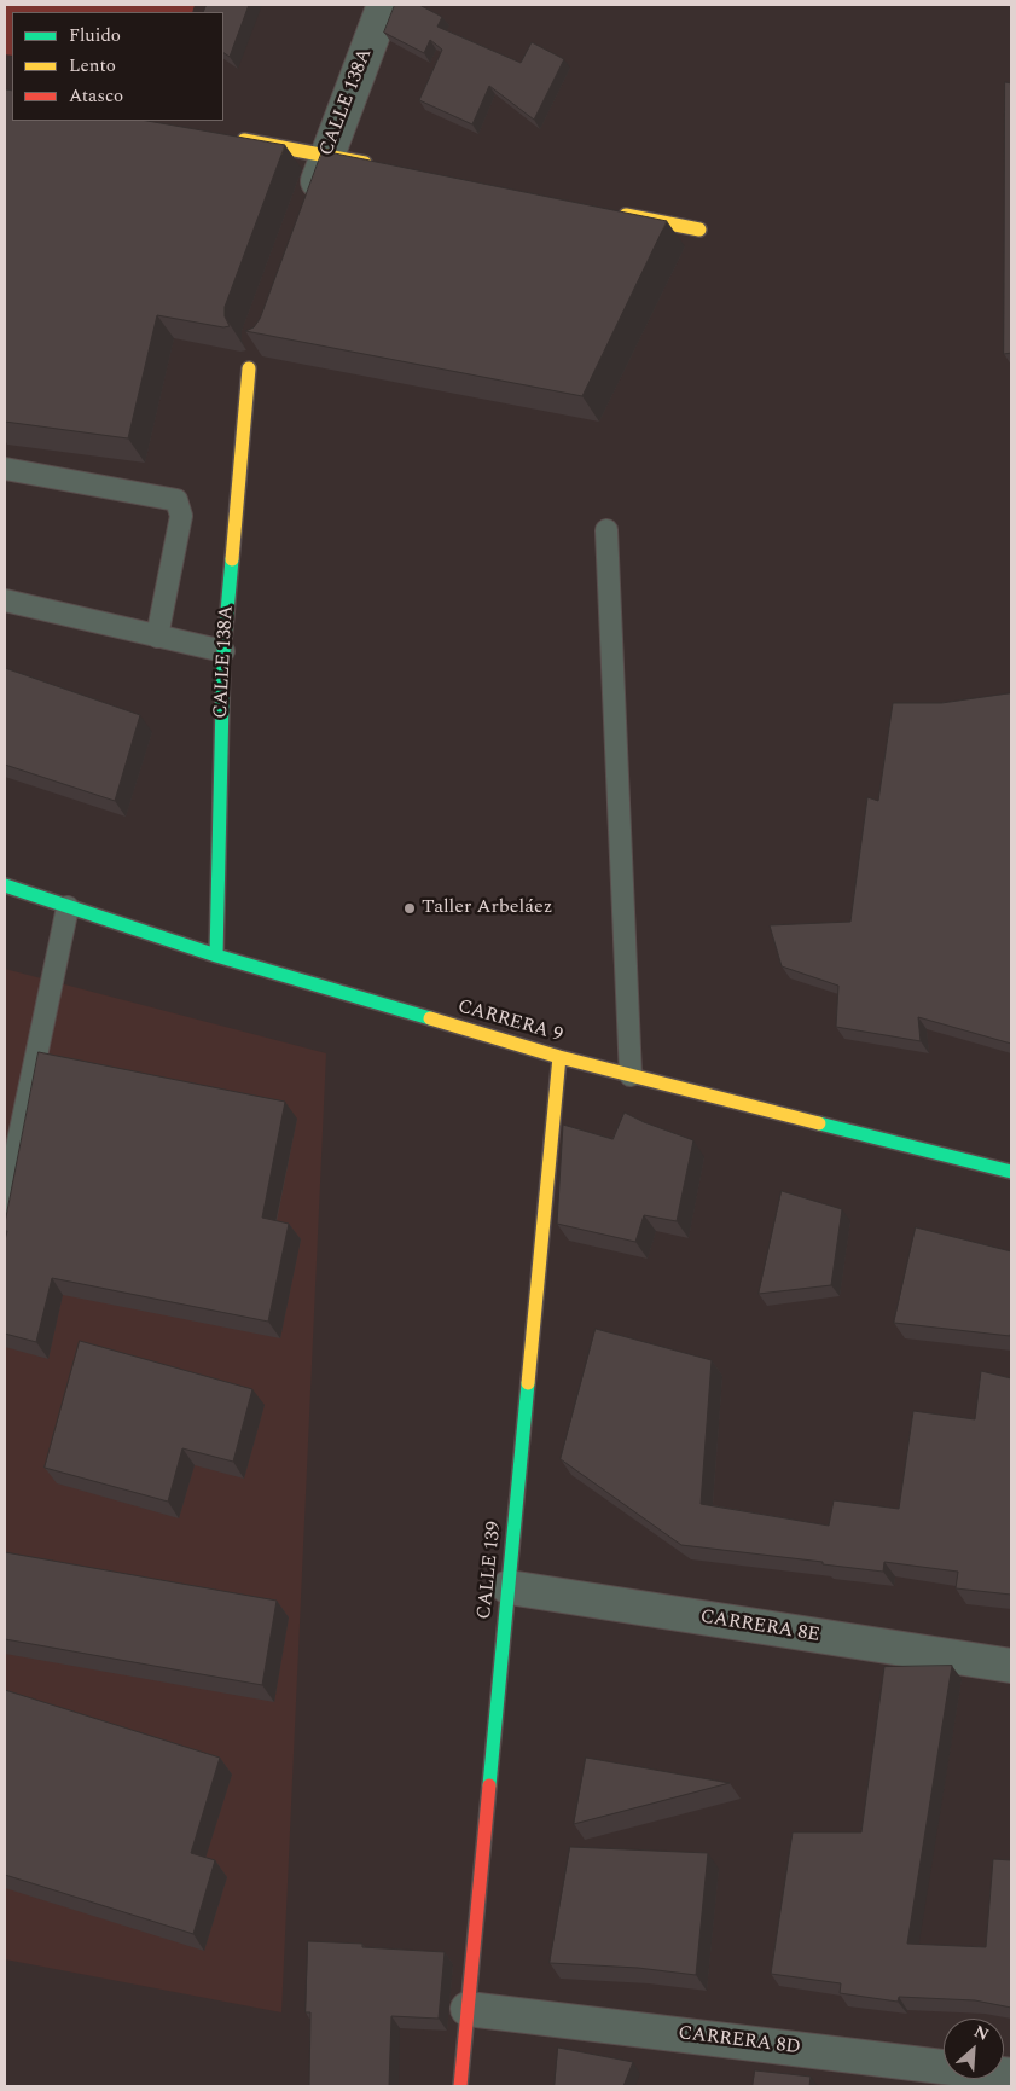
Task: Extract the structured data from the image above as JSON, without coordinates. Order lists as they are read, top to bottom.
{
  "streets": {
    "street": [
      "CALLE 138A",
      "CARRERA 9",
      "CALLE 139",
      "CARRERA 8E",
      "CARRERA 8D"
    ]
  },
  "crossings": [
    ["CALLE 138A", "CARRERA 9"],
    ["CARRERA 9", "CALLE 139"],
    ["CALLE 139", "CARRERA 8E"],
    ["CALLE 139", "CARRERA 8D"]
  ],
  "places": ["Taller Arbeláez"],
  "legend": ["Fluido", "Lento", "Atasco"],
  "north": "top right"
}
